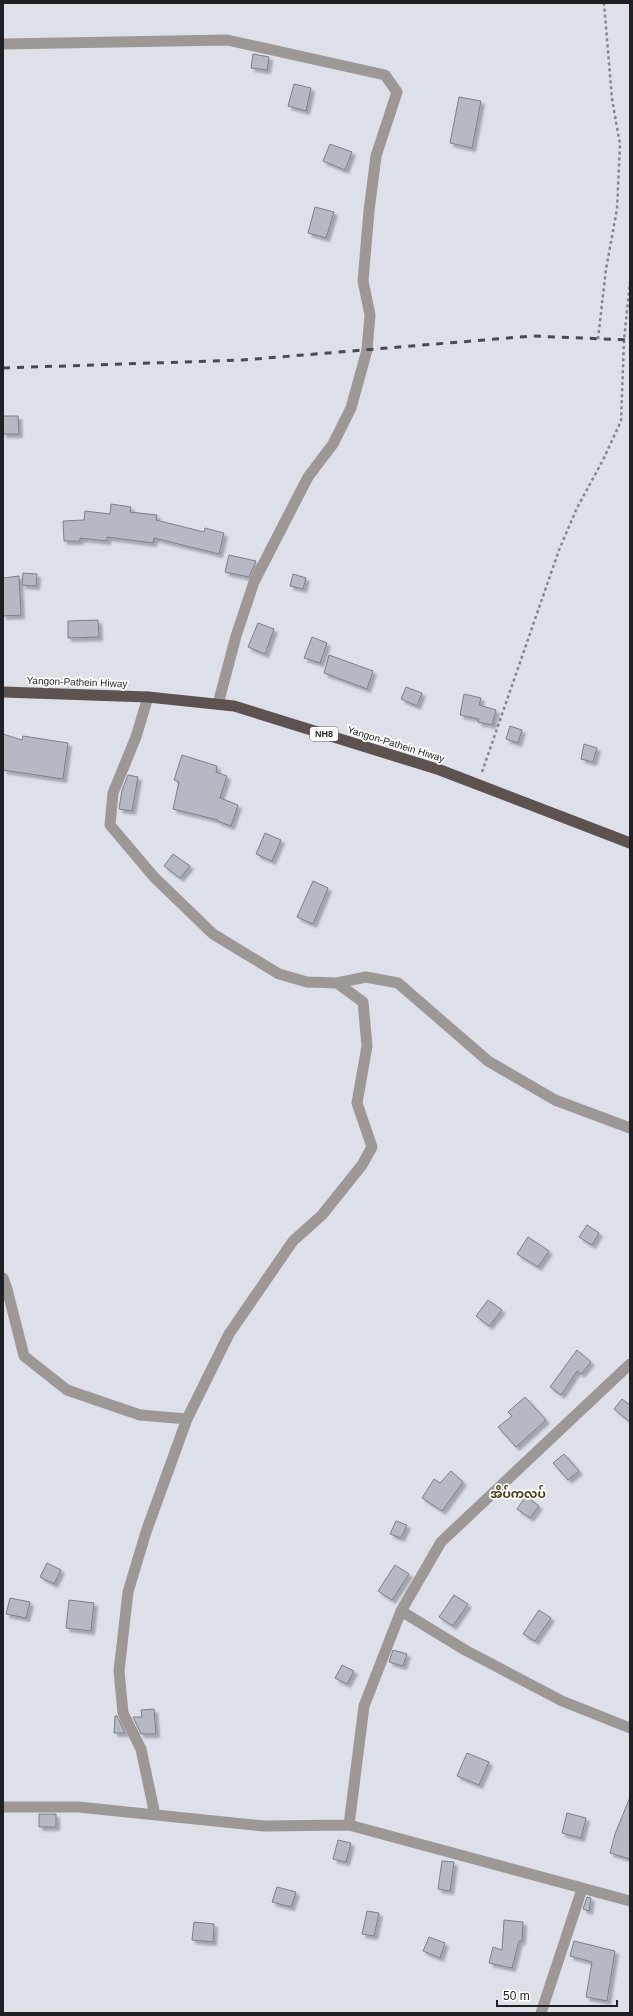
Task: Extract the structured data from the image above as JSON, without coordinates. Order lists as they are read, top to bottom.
{
  "streets": {
    "highway": ["Yangon-Pathein Hiway", "NH8"]
  },
  "districts": ["အိပ်ကလပ်"],
  "scale_bar": "50 m"
}
